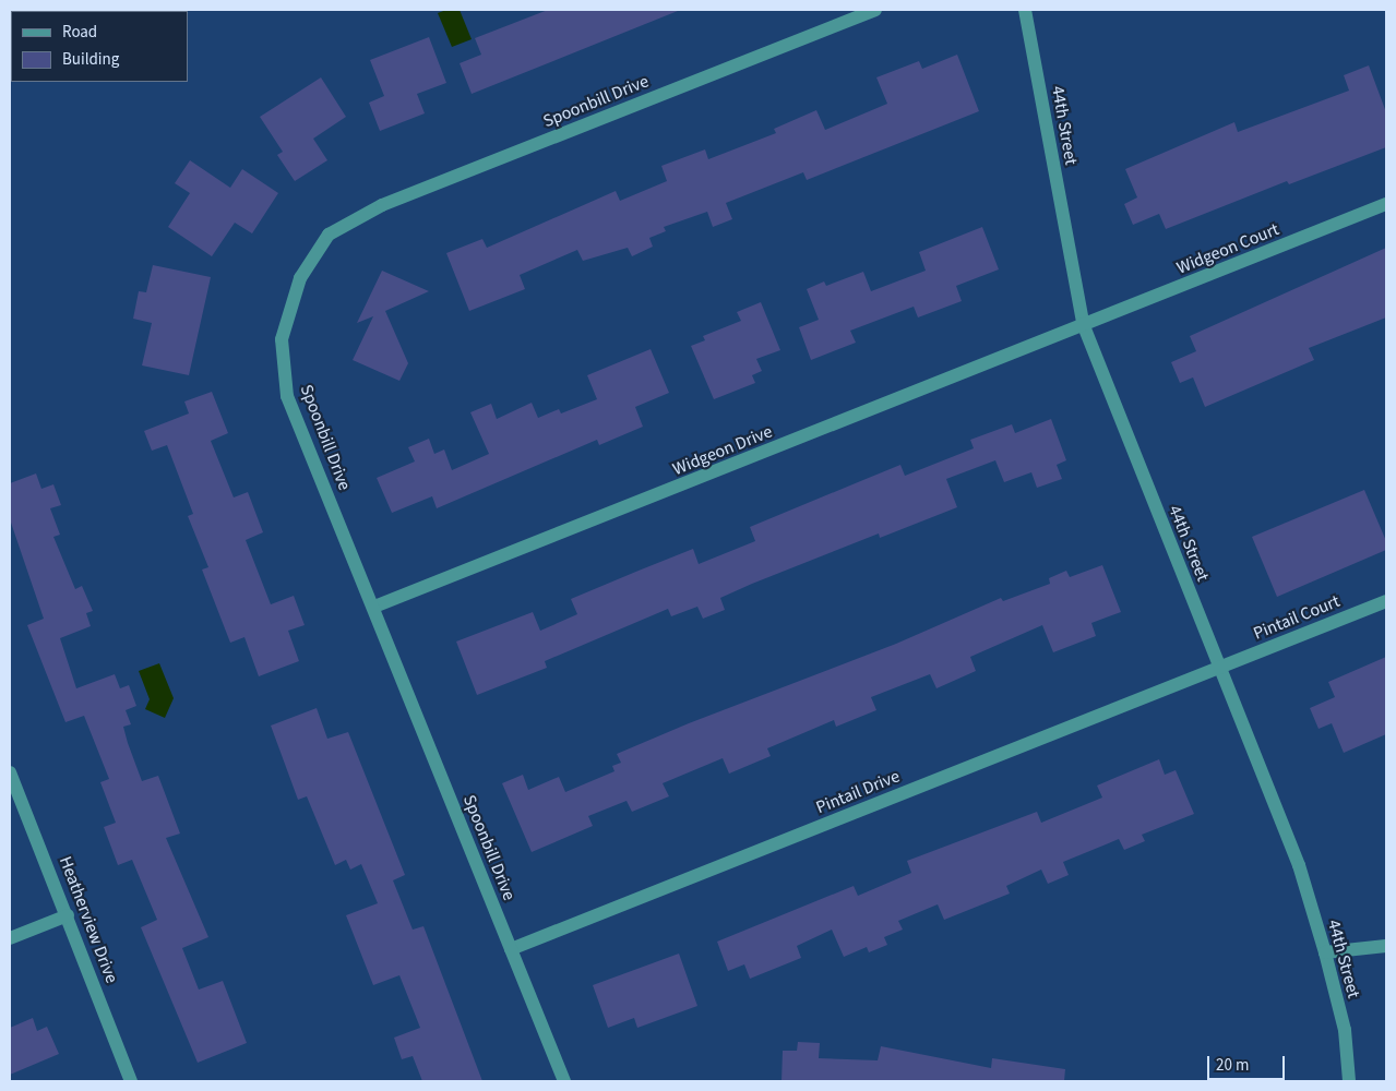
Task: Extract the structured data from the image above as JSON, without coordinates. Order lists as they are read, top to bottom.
{
  "streets": {
    "street": [
      "Spoonbill Drive",
      "44th Street",
      "Widgeon Court",
      "Widgeon Drive",
      "Pintail Court",
      "Pintail Drive",
      "Heatherview Drive"
    ]
  },
  "crossings": [
    ["Spoonbill Drive", "Widgeon Drive"],
    ["Spoonbill Drive", "Pintail Drive"],
    ["44th Street", "Widgeon Court"],
    ["44th Street", "Widgeon Drive"],
    ["44th Street", "Pintail Court"],
    ["44th Street", "Pintail Drive"],
    ["Widgeon Court", "Widgeon Drive"],
    ["Pintail Court", "Pintail Drive"]
  ],
  "legend": ["Road", "Building"],
  "scale_bar": "20 m"
}
